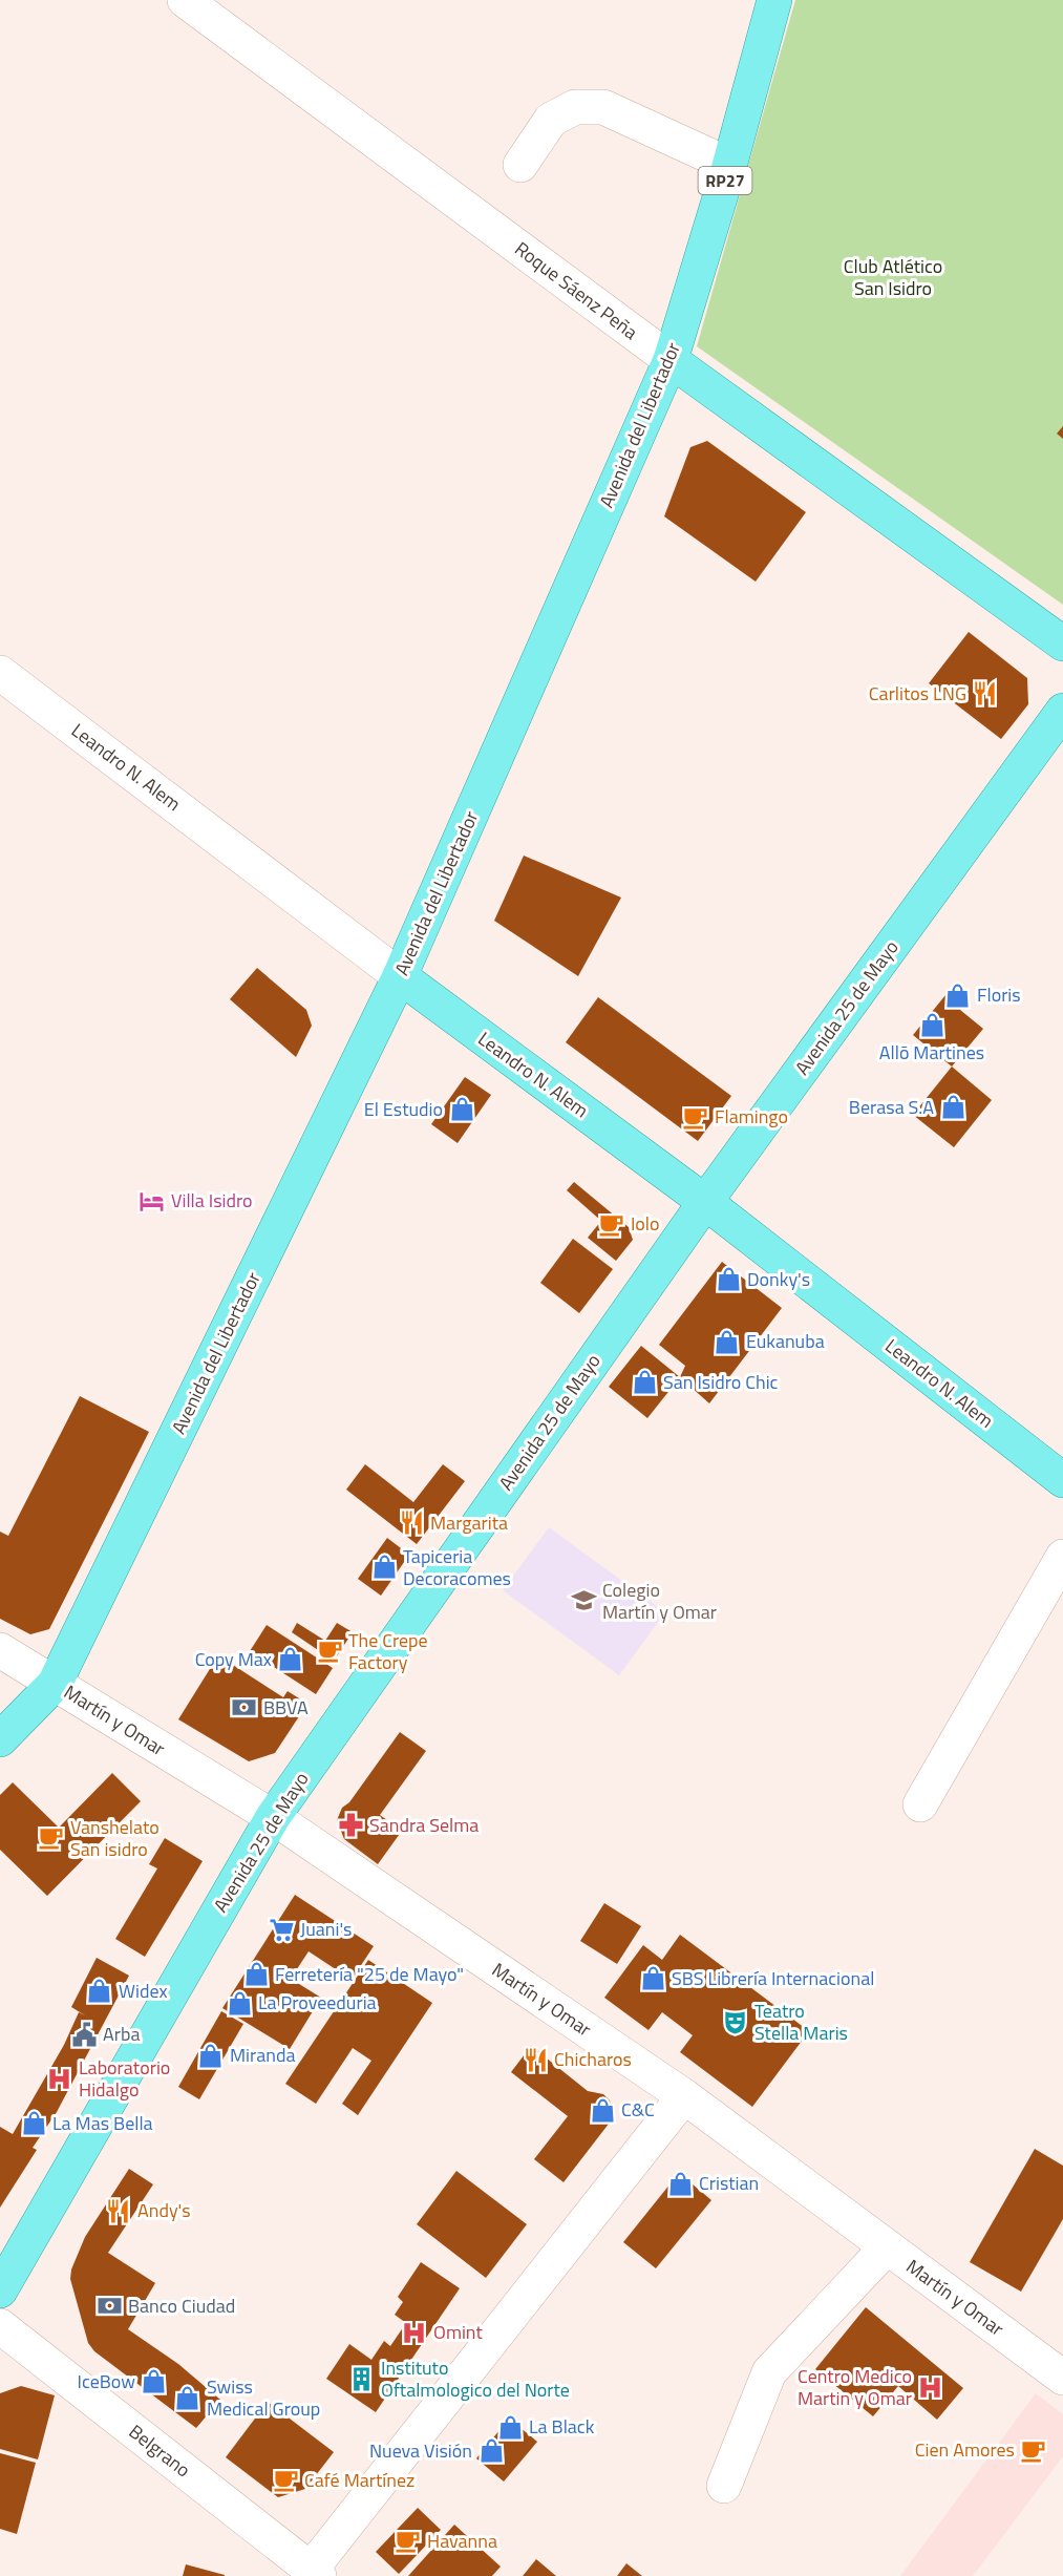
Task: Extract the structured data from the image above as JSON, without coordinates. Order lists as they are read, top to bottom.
{
  "streets": {
    "main road": [
      "RP27",
      "Roque Sáenz Peña",
      "Avenida del Libertador",
      "Leandro N. Alem",
      "Avenida 25 de Mayo"
    ],
    "street": ["Martín y Omar", "Belgrano"]
  },
  "crossings": [
    ["Roque Sáenz Peña", "Avenida del Libertador"],
    ["Avenida del Libertador", "Leandro N. Alem"],
    ["Avenida del Libertador", "Martín y Omar"],
    ["Leandro N. Alem", "Avenida 25 de Mayo"],
    ["Avenida 25 de Mayo", "Martín y Omar"]
  ],
  "parks": ["Club Atlético San Isidro"],
  "places": {
    "restaurant": [
      "Carlitos LNG",
      "Margarita",
      "Chicharos",
      "Andy's"
    ],
    "shop": [
      "Floris",
      "Allō Martines",
      "Berasa S.A",
      "El Estudio",
      "Donky's",
      "Eukanuba",
      "San Isidro Chic",
      "Tapiceria Decoracomes",
      "Copy Max",
      "Ferretería \"25 de Mayo\"",
      "SBS Librería Internacional",
      "Widex",
      "La Proveeduria",
      "Miranda",
      "C&C",
      "La Mas Bella",
      "Cristian",
      "IceBow",
      "Swiss Medical Group",
      "La Black",
      "Nueva Visión"
    ],
    "cafe": [
      "Flamingo",
      "Iolo",
      "The Crepe Factory",
      "Vanshelato San isidro",
      "Cien Amores",
      "Café Martínez",
      "Havanna"
    ],
    "hotel": ["Villa Isidro"],
    "school or university": ["Colegio Martín y Omar"],
    "bank": ["BBVA", "Banco Ciudad"],
    "pharmacy": ["Sandra Selma"],
    "supermarket": ["Juani's"],
    "theatre": ["Teatro Stella Maris"],
    "public building": ["Arba"],
    "hospital": ["Laboratorio Hidalgo", "Omint", "Centro Medico Martin y Omar"],
    "building": ["Instituto Oftalmologico del Norte"]
  }
}
